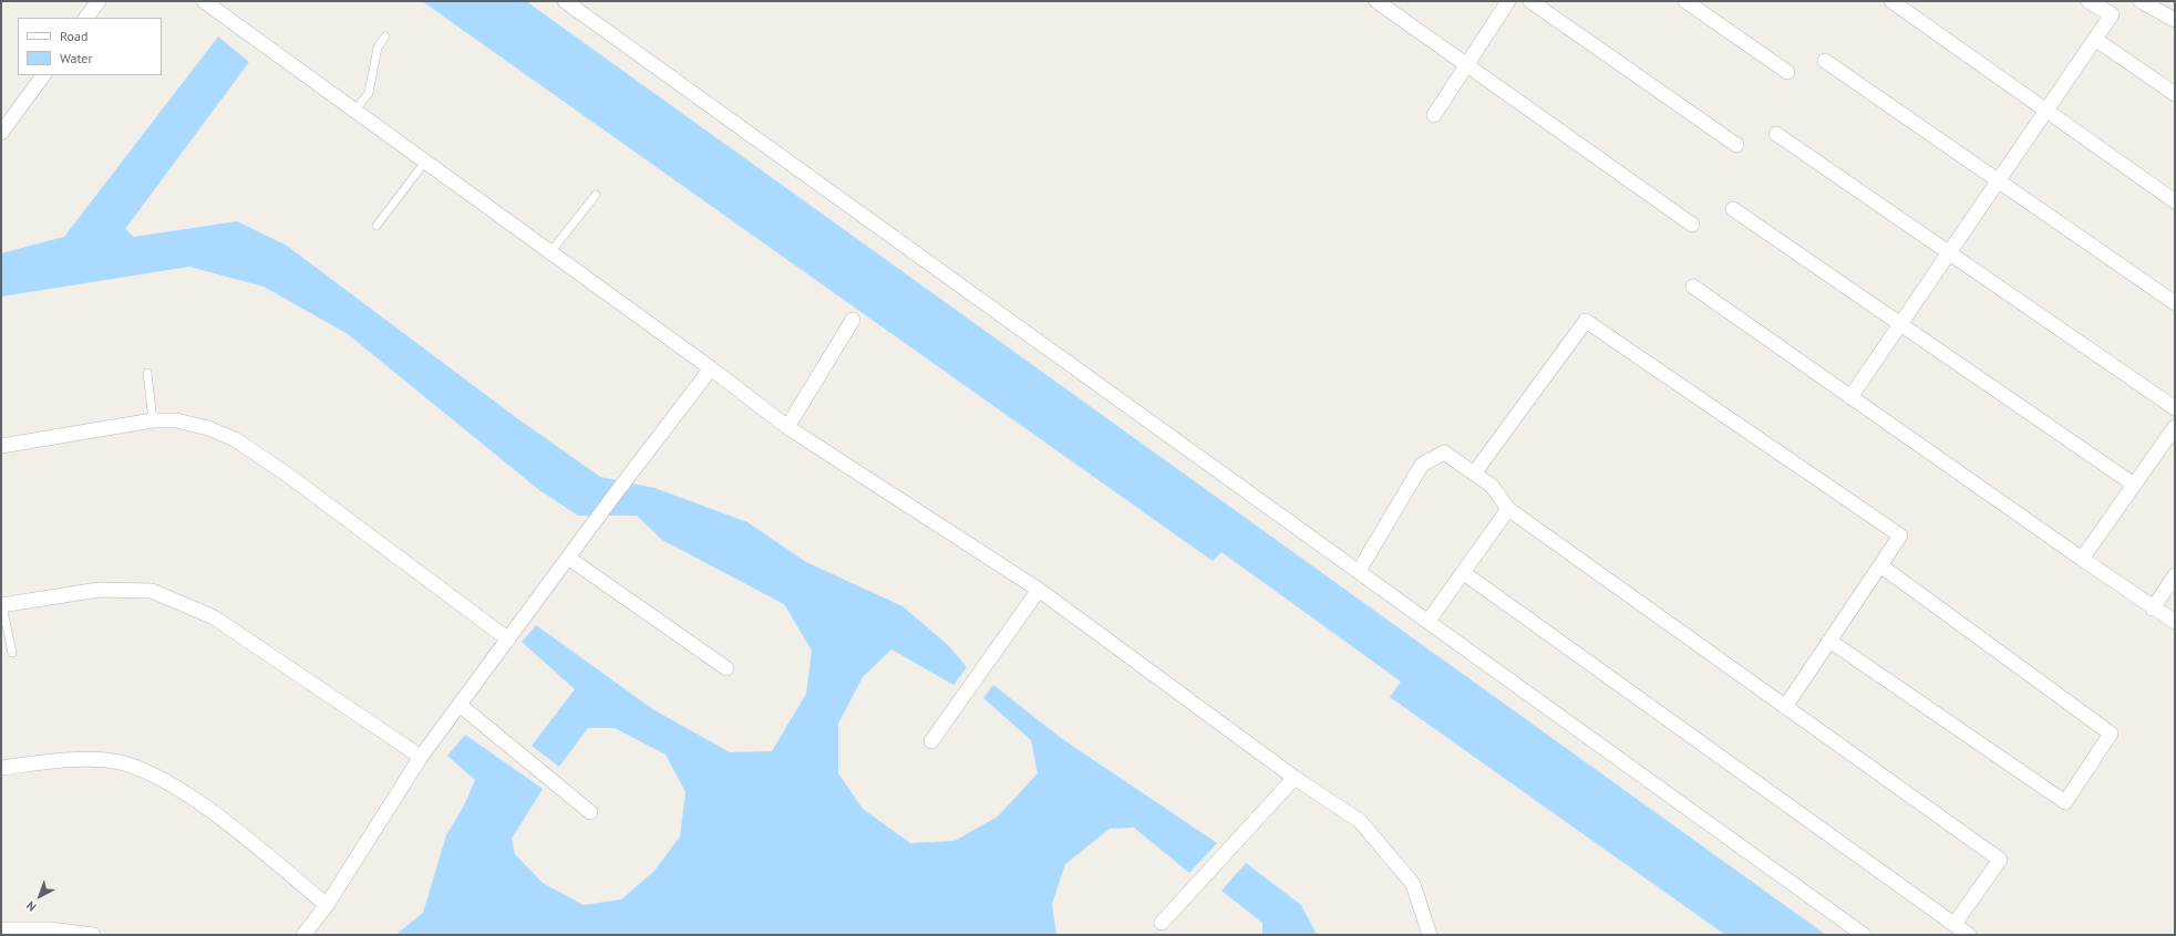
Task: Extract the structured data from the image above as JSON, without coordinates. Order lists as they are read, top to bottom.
{
  "legend": ["Road", "Water"],
  "north": "bottom left"
}
